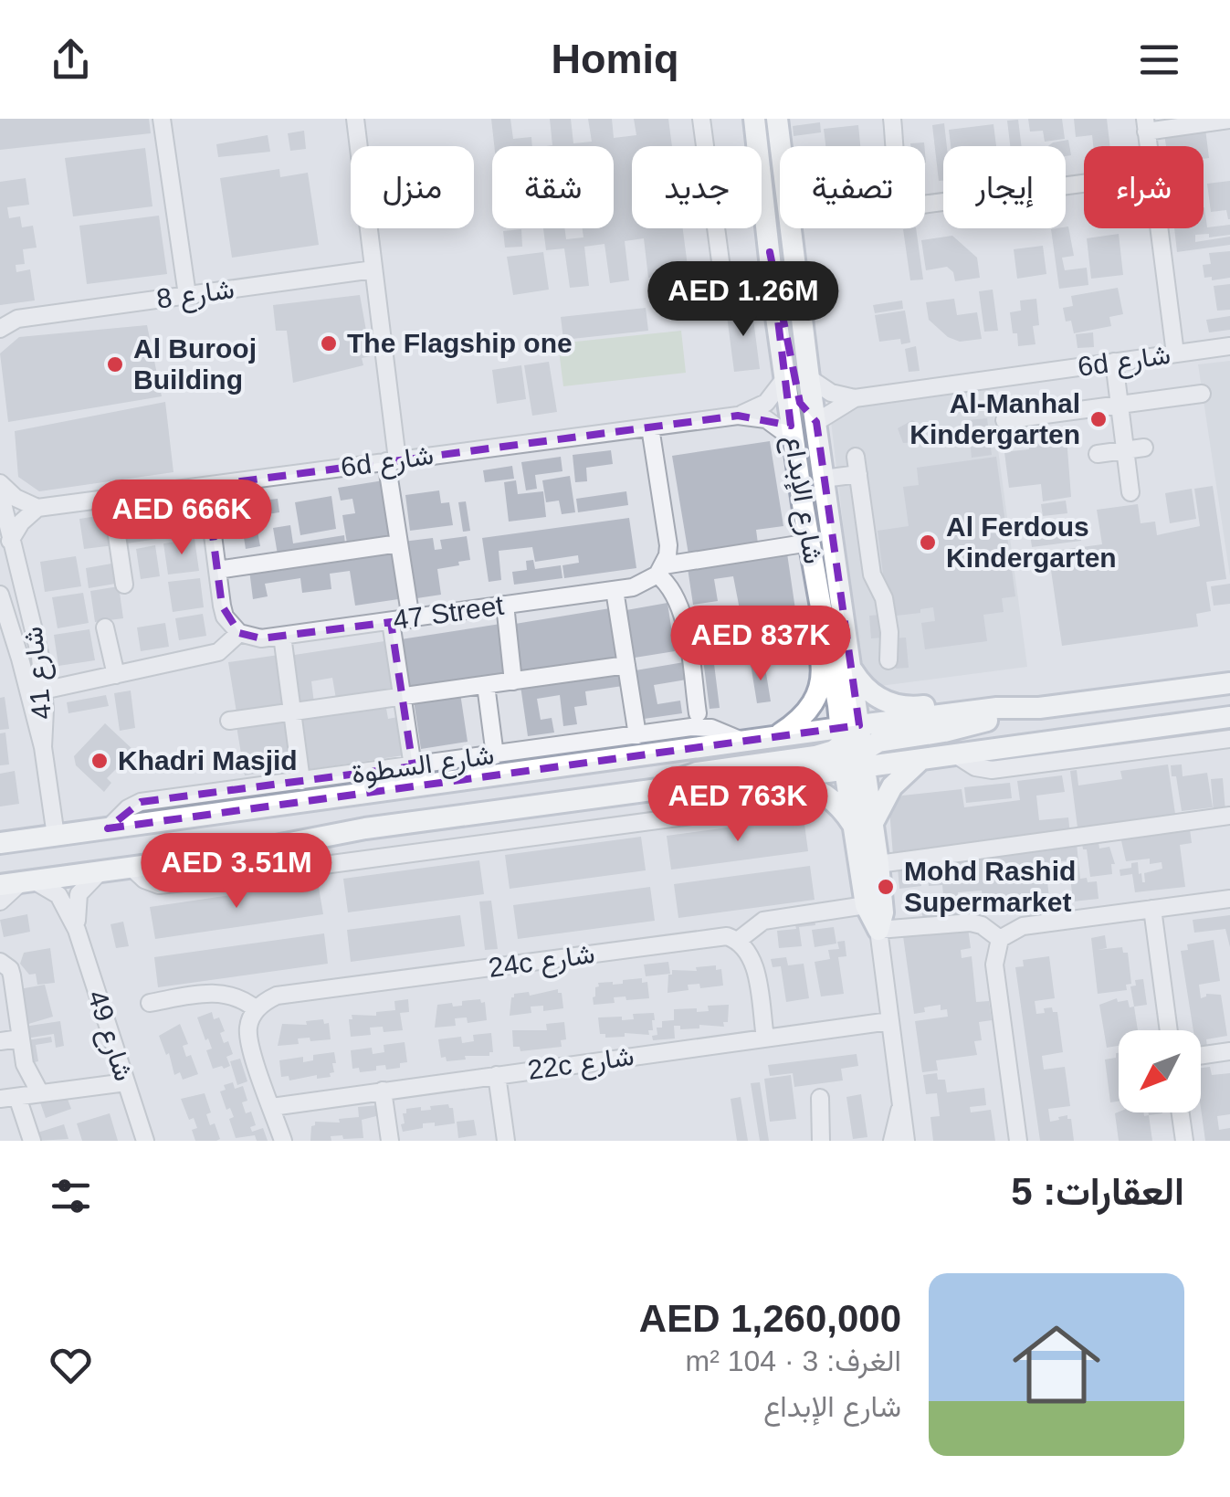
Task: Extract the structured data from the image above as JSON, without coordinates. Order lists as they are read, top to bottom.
{
  "streets": {
    "main road": ["شارع الإبداع", "شارع السطوة"],
    "street": [
      "8 شارع",
      "6d شارع",
      "47 Street",
      "شارع 41",
      "24c شارع",
      "شارع 49",
      "22c شارع"
    ]
  },
  "crossings": [
    ["6d شارع", "شارع الإبداع"],
    ["شارع الإبداع", "47 Street"],
    ["شارع الإبداع", "شارع السطوة"],
    ["شارع الإبداع", "22c شارع"],
    ["شارع 41", "شارع السطوة"],
    ["شارع السطوة", "شارع 49"]
  ],
  "places": [
    "The Flagship one",
    "Al Burooj Building",
    "Al-Manhal Kindergarten",
    "Al Ferdous Kindergarten",
    "Khadri Masjid",
    "Mohd Rashid Supermarket"
  ],
  "north": "bottom left",
  "page": {
    "header": "Homiq",
    "chip": [
      "شراء",
      "إيجار",
      "تصفية",
      "جديد",
      "شقة",
      "منزل"
    ],
    "price": [
      "AED 1.26M",
      "AED 666K",
      "AED 837K",
      "AED 763K",
      "AED 3.51M"
    ],
    "heading": "العقارات: 5",
    "list": [
      {
        "name": "AED 1,260,000",
        "note": "الغرف: 3 · 104 m² · شارع الإبداع"
      }
    ]
  }
}
